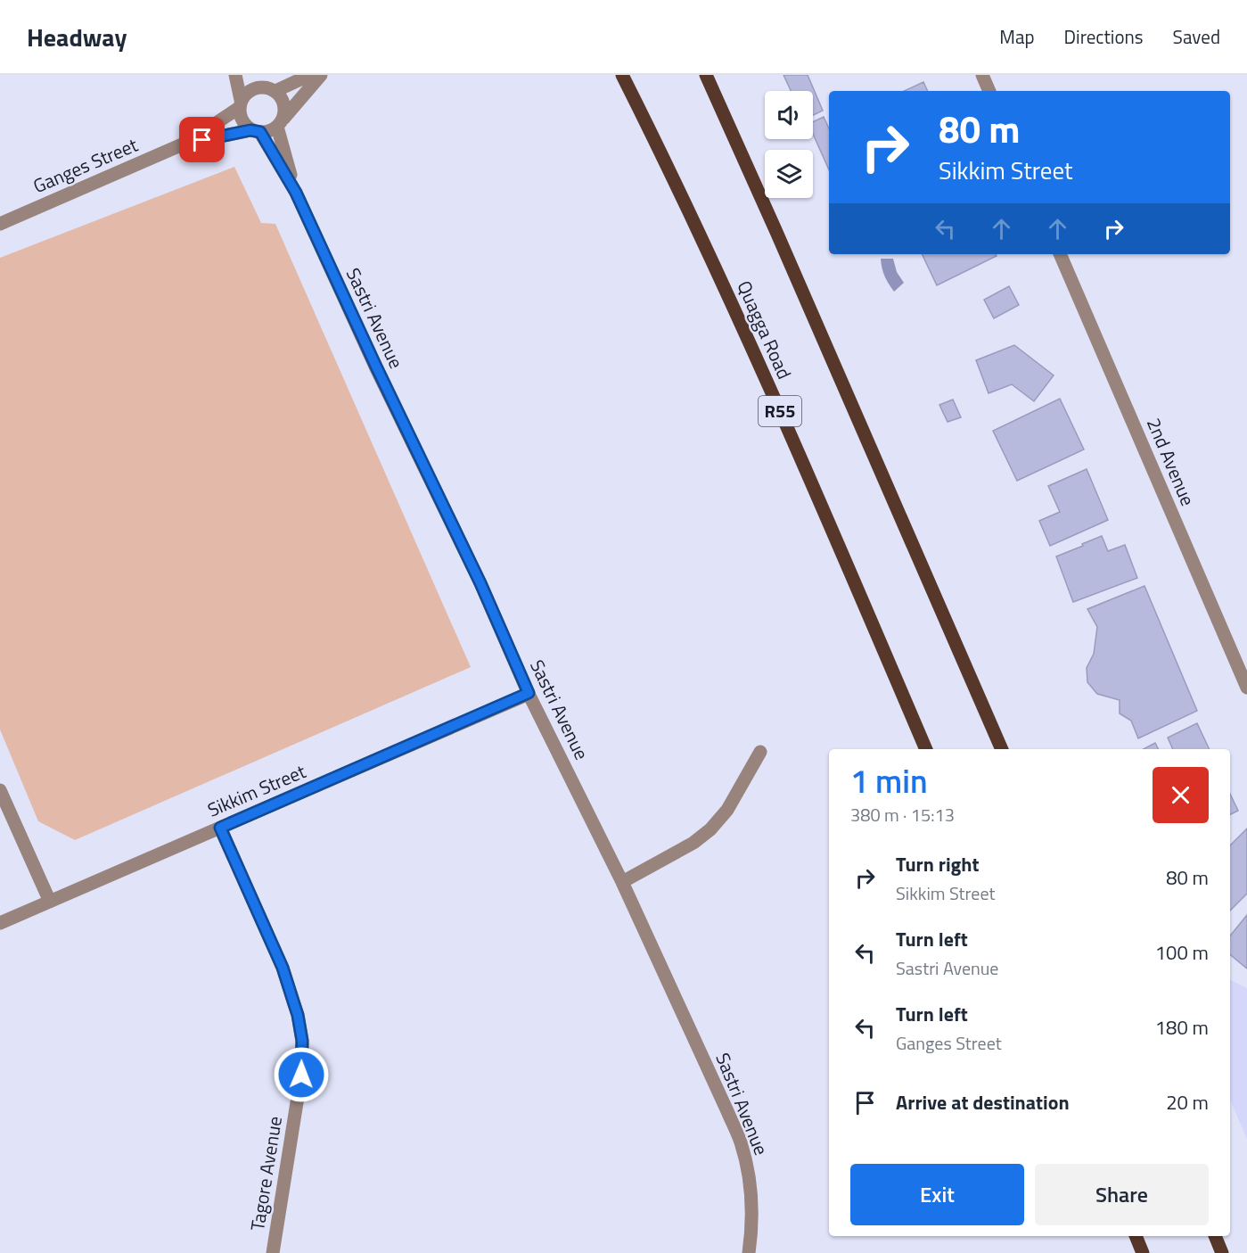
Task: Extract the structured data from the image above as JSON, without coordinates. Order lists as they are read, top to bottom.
{
  "streets": {
    "main road": ["Quagga Road", "R55"],
    "street": [
      "Ganges Street",
      "Sastri Avenue",
      "2nd Avenue",
      "Sikkim Street",
      "Tagore Avenue"
    ]
  },
  "crossings": [
    ["Ganges Street", "Sastri Avenue"],
    ["Sastri Avenue", "Sikkim Street"],
    ["Sikkim Street", "Tagore Avenue"]
  ],
  "page": {
    "header": "Headway",
    "nav": ["Map", "Directions", "Saved"],
    "turn": ["80 m", "Sikkim Street"],
    "heading": ["1 min", "380 m · 15:13"],
    "list": [
      {
        "name": "Turn right",
        "note": "Sikkim Street",
        "value": "80 m"
      },
      {
        "name": "Turn left",
        "note": "Sastri Avenue",
        "value": "100 m"
      },
      {
        "name": "Turn left",
        "note": "Ganges Street",
        "value": "180 m"
      },
      {
        "name": "Arrive at destination",
        "value": "20 m"
      }
    ],
    "buttons": ["Exit", "Share"]
  }
}
